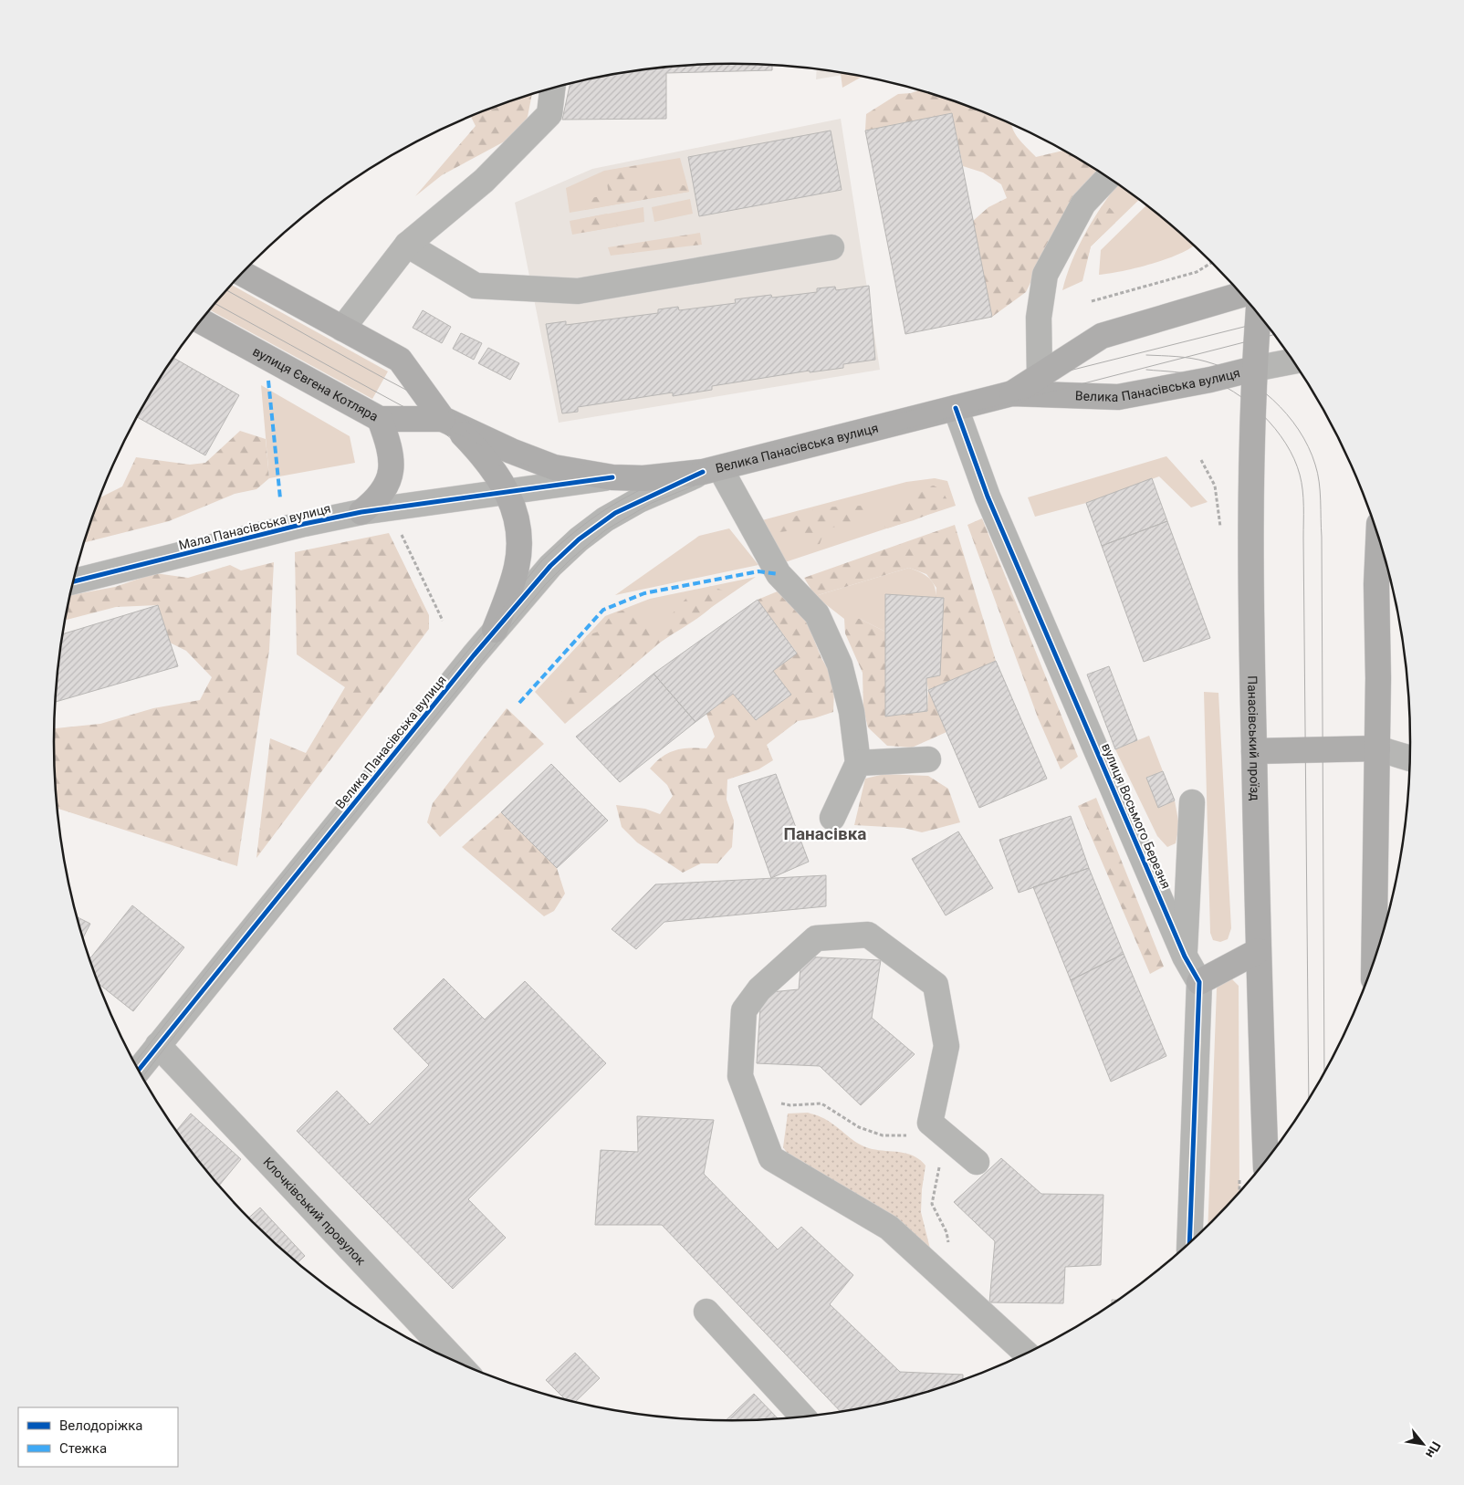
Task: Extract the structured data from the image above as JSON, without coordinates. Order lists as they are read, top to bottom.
{
  "streets": {
    "main road": ["вулиця Євгена Котляра", "Велика Панасівська вулиця", "Панасівський проїзд"],
    "street": ["Мала Панасівська вулиця", "вулиця Восьмого Березня", "Клочківський провулок"]
  },
  "crossings": [
    ["вулиця Євгена Котляра", "Велика Панасівська вулиця"],
    ["вулиця Євгена Котляра", "Мала Панасівська вулиця"],
    ["Велика Панасівська вулиця", "Панасівський проїзд"],
    ["Велика Панасівська вулиця", "вулиця Восьмого Березня"],
    ["Велика Панасівська вулиця", "Клочківський провулок"]
  ],
  "districts": ["Панасівка"],
  "legend": ["Велодоріжка", "Стежка"],
  "north": "bottom right"
}
